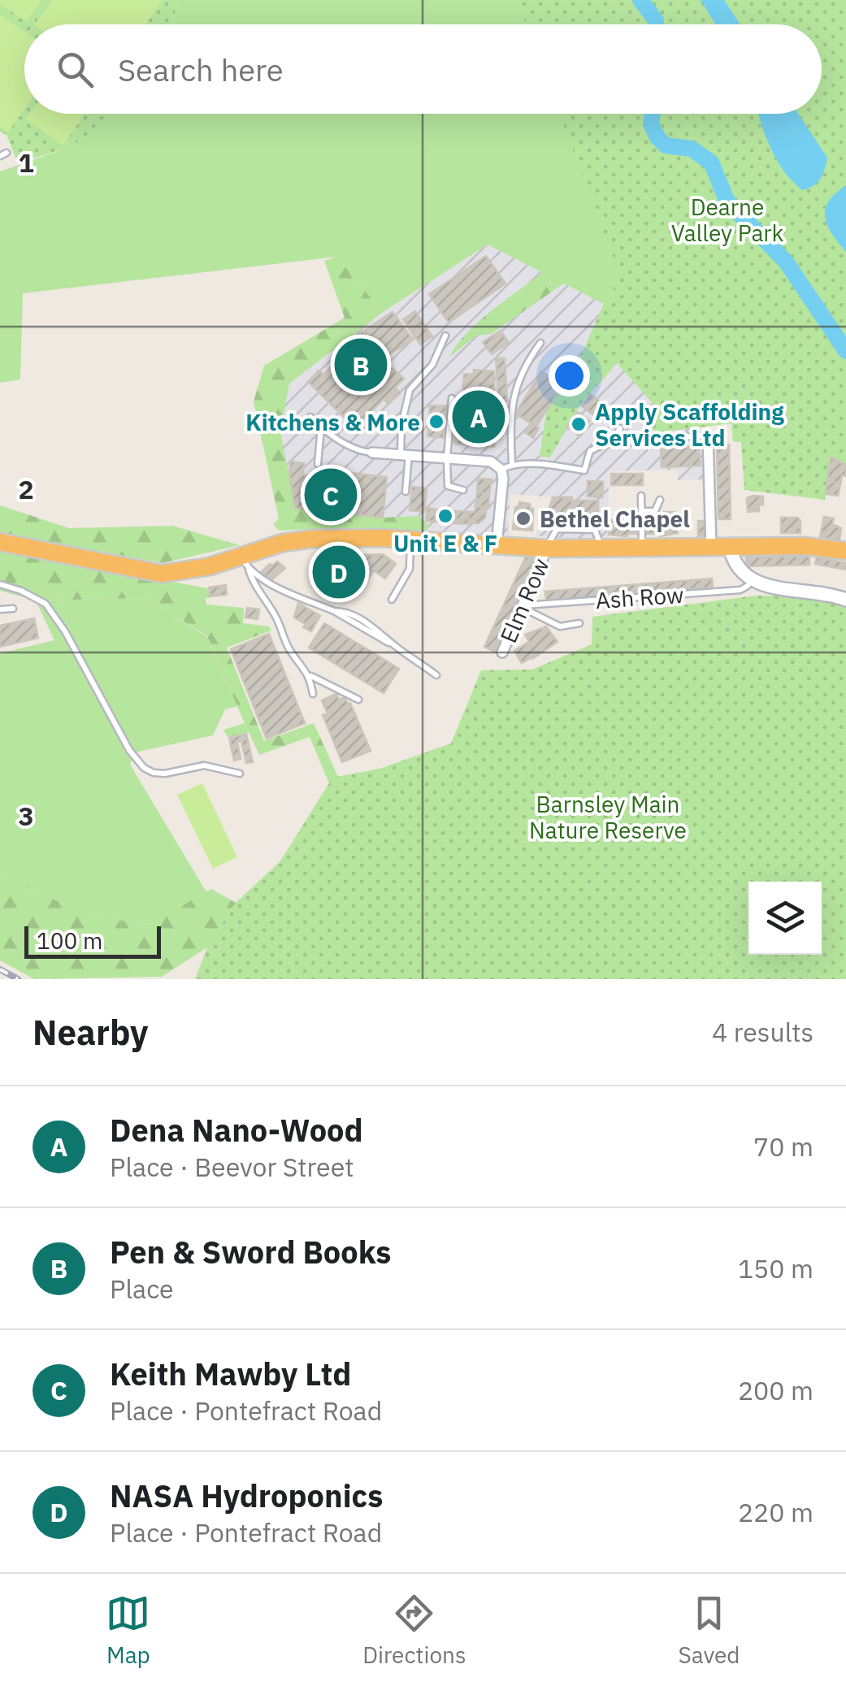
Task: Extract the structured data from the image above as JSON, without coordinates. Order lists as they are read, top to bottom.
{
  "streets": {
    "street": ["Elm Row"],
    "lane": ["Ash Row"]
  },
  "crossings": [
    ["Ash Row", "Elm Row"]
  ],
  "parks": ["Dearne Valley Park", "Barnsley Main Nature Reserve"],
  "places": [
    "Kitchens & More",
    "Apply Scaffolding Services Ltd",
    "Unit E & F",
    "Bethel Chapel"
  ],
  "scale_bar": "100 m",
  "page": {
    "search": "Search here",
    "pins": [
      "B",
      "A",
      "C",
      "D"
    ],
    "scale": "100 m",
    "heading": ["Nearby", "4 results"],
    "list": [
      {
        "mark": "A",
        "name": "Dena Nano-Wood",
        "note": "Place · Beevor Street",
        "value": "70 m"
      },
      {
        "mark": "B",
        "name": "Pen & Sword Books",
        "note": "Place",
        "value": "150 m"
      },
      {
        "mark": "C",
        "name": "Keith Mawby Ltd",
        "note": "Place · Pontefract Road",
        "value": "200 m"
      },
      {
        "mark": "D",
        "name": "NASA Hydroponics",
        "note": "Place · Pontefract Road",
        "value": "220 m"
      }
    ],
    "nav": ["Map", "Directions", "Saved"]
  },
  "grid": {
    "rows": ["1", "2", "3"]
  }
}
